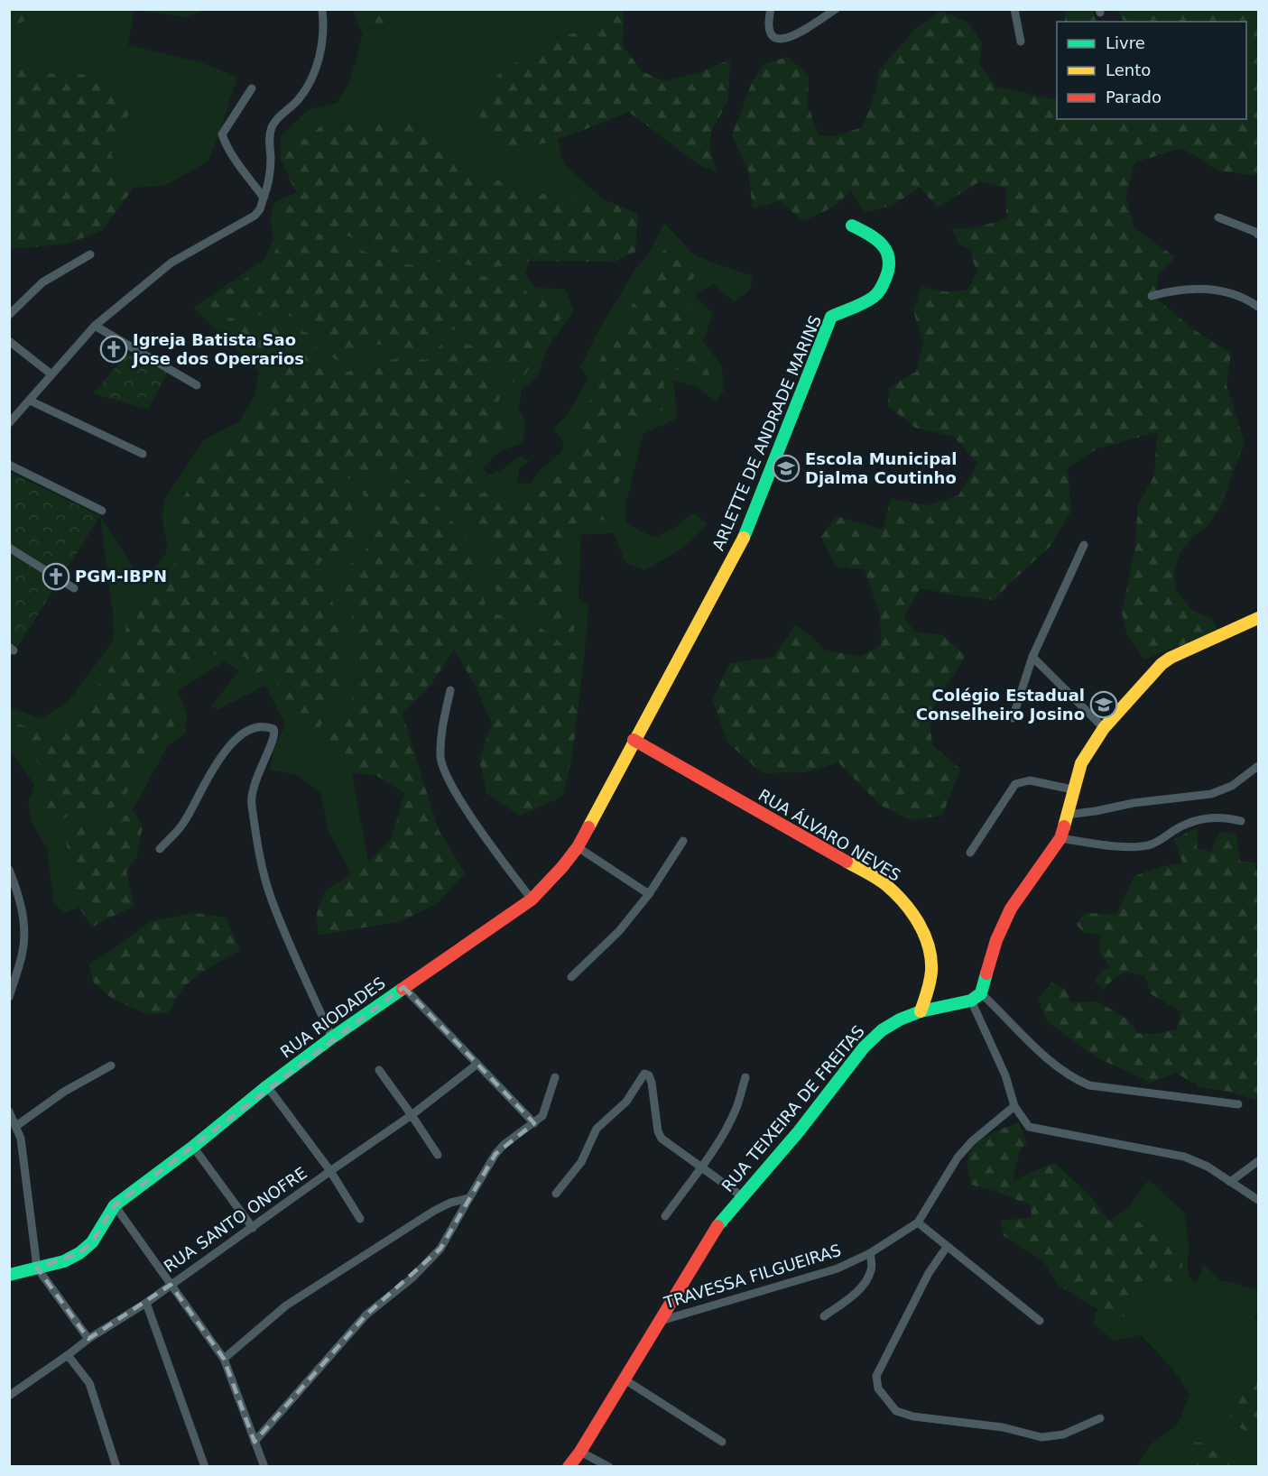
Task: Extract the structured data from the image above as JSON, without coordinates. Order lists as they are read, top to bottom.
{
  "streets": {
    "street": [
      "ARLETTE DE ANDRADE MARINS",
      "RUA ÁLVARO NEVES",
      "RUA RIODADES",
      "RUA TEIXEIRA DE FREITAS",
      "RUA SANTO ONOFRE",
      "TRAVESSA FILGUEIRAS"
    ]
  },
  "crossings": [
    ["ARLETTE DE ANDRADE MARINS", "RUA ÁLVARO NEVES"],
    ["ARLETTE DE ANDRADE MARINS", "RUA RIODADES"],
    ["RUA ÁLVARO NEVES", "RUA RIODADES"],
    ["RUA ÁLVARO NEVES", "RUA TEIXEIRA DE FREITAS"],
    ["RUA TEIXEIRA DE FREITAS", "TRAVESSA FILGUEIRAS"]
  ],
  "places": {
    "church": ["Igreja Batista Sao Jose dos Operarios", "PGM-IBPN"],
    "school or university": ["Escola Municipal Djalma Coutinho", "Colégio Estadual Conselheiro Josino"]
  },
  "legend": ["Livre", "Lento", "Parado"]
}
